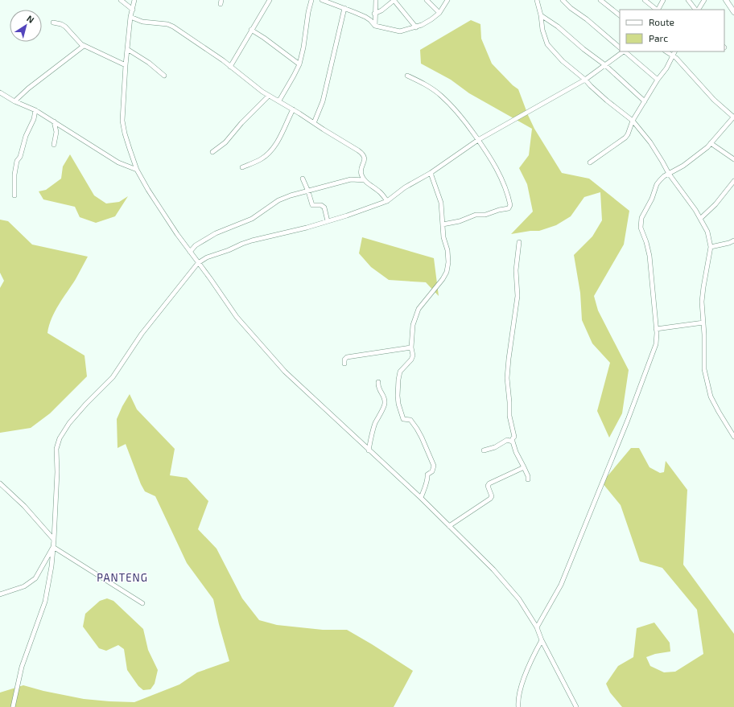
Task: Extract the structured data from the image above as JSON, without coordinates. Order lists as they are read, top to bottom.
{
  "districts": ["PANTENG"],
  "legend": ["Route", "Parc"],
  "north": "top right"
}
